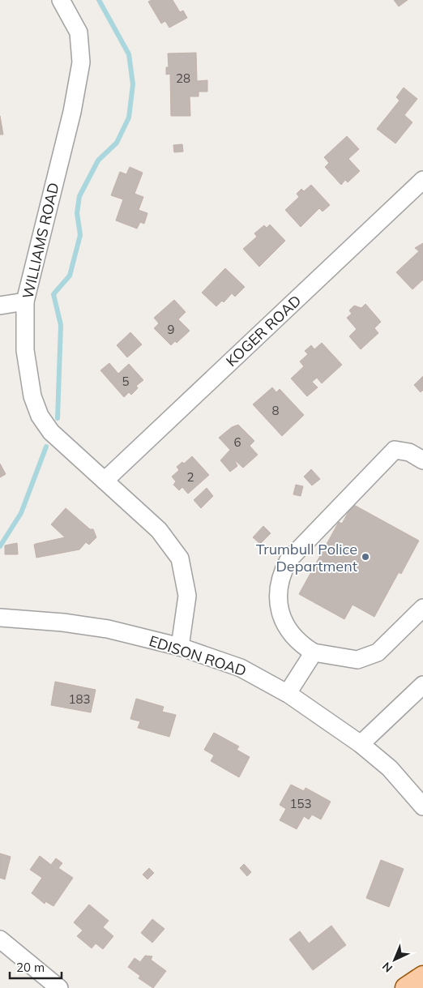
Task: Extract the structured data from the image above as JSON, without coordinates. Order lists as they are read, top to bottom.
{
  "streets": {
    "street": ["WILLIAMS ROAD", "KOGER ROAD", "EDISON ROAD"]
  },
  "crossings": [
    ["WILLIAMS ROAD", "KOGER ROAD"],
    ["WILLIAMS ROAD", "EDISON ROAD"]
  ],
  "places": ["Trumbull Police Department"],
  "house_numbers": [
    "28",
    "9",
    "5",
    "8",
    "6",
    "2",
    "183",
    "153"
  ],
  "scale_bar": "20 m",
  "north": "bottom left"
}
